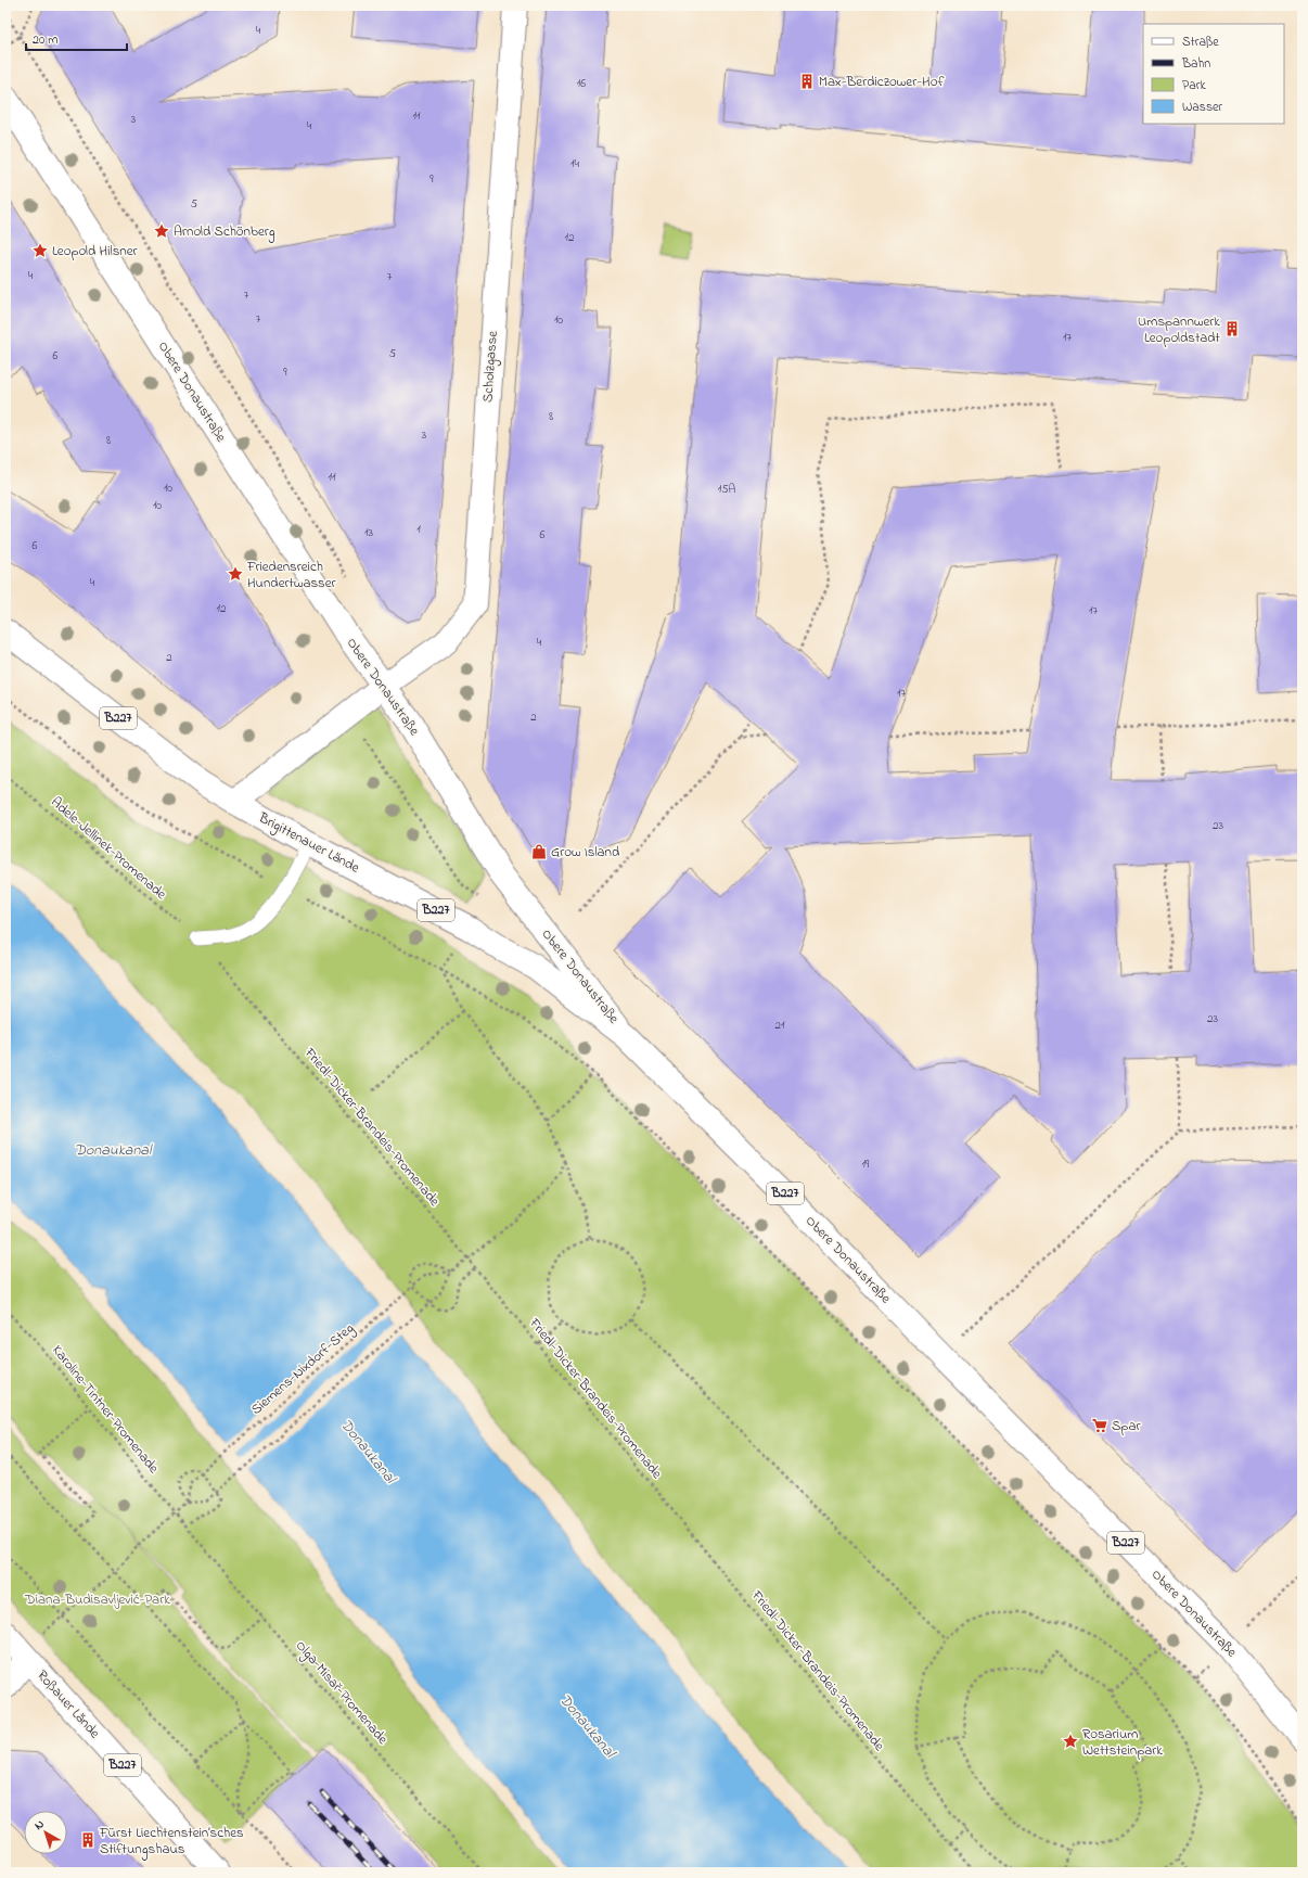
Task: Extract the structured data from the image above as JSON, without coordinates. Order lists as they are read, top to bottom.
{
  "streets": {
    "main road": [
      "Scholzgasse",
      "Obere Donaustraße",
      "B227",
      "Brigittenauer Lände",
      "Roßauer Lände"
    ],
    "path": [
      "Adele-Jellinek-Promenade",
      "Friedl-Dicker-Brandeis-Promenade",
      "Siemens-Nixdorf-Steg",
      "Karoline-Tintner-Promenade",
      "Olga-Misař-Promenade"
    ]
  },
  "crossings": [
    ["Scholzgasse", "Obere Donaustraße"],
    ["Scholzgasse", "Brigittenauer Lände"],
    ["Obere Donaustraße", "Brigittenauer Lände"],
    ["Adele-Jellinek-Promenade", "Friedl-Dicker-Brandeis-Promenade"],
    ["Karoline-Tintner-Promenade", "Olga-Misař-Promenade"]
  ],
  "water": ["Donaukanal"],
  "parks": ["Diana-Budisavljević-Park"],
  "places": {
    "building": ["Max-Berdiczower-Hof", "Umspannwerk Leopoldstadt", "Fürst Liechtenstein‘sches Stiftungshaus"],
    "place": [
      "Arnold Schönberg",
      "Leopold Hilsner",
      "Friedensreich Hundertwasser",
      "Rosarium Wettsteinpark"
    ],
    "shop": ["Grow Island"],
    "supermarket": ["Spar"]
  },
  "house_numbers": [
    "4",
    "16",
    "11",
    "3",
    "4",
    "14",
    "9",
    "5",
    "12",
    "4",
    "7",
    "7",
    "7",
    "10",
    "17",
    "5",
    "6",
    "9",
    "8",
    "3",
    "8",
    "11",
    "10",
    "15A",
    "10",
    "1",
    "13",
    "6",
    "6",
    "4",
    "12",
    "17",
    "4",
    "2",
    "17",
    "2",
    "23",
    "23",
    "21",
    "19"
  ],
  "legend": [
    "Straße",
    "Bahn",
    "Park",
    "Wasser"
  ],
  "scale_bar": "20 m",
  "north": "top left"
}
